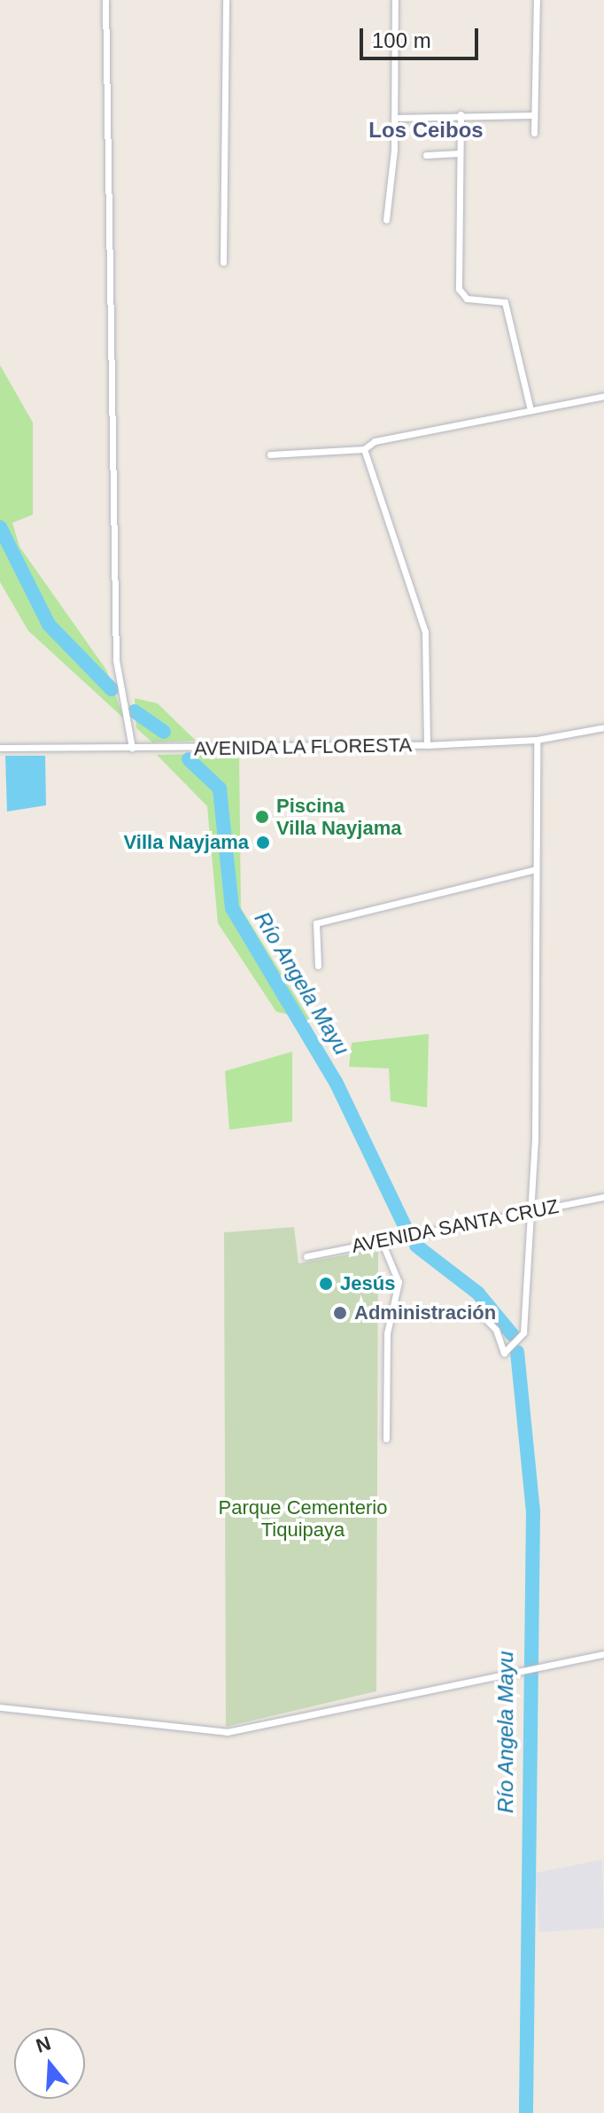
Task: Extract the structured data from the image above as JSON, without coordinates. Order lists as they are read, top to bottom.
{
  "streets": {
    "street": ["AVENIDA LA FLORESTA", "AVENIDA SANTA CRUZ"]
  },
  "districts": ["Los Ceibos"],
  "water": ["Río Angela Mayu"],
  "parks": ["Parque Cementerio Tiquipaya"],
  "places": [
    "Piscina Villa Nayjama",
    "Villa Nayjama",
    "Jesús",
    "Administración"
  ],
  "scale_bar": "100 m",
  "north": "top"
}
